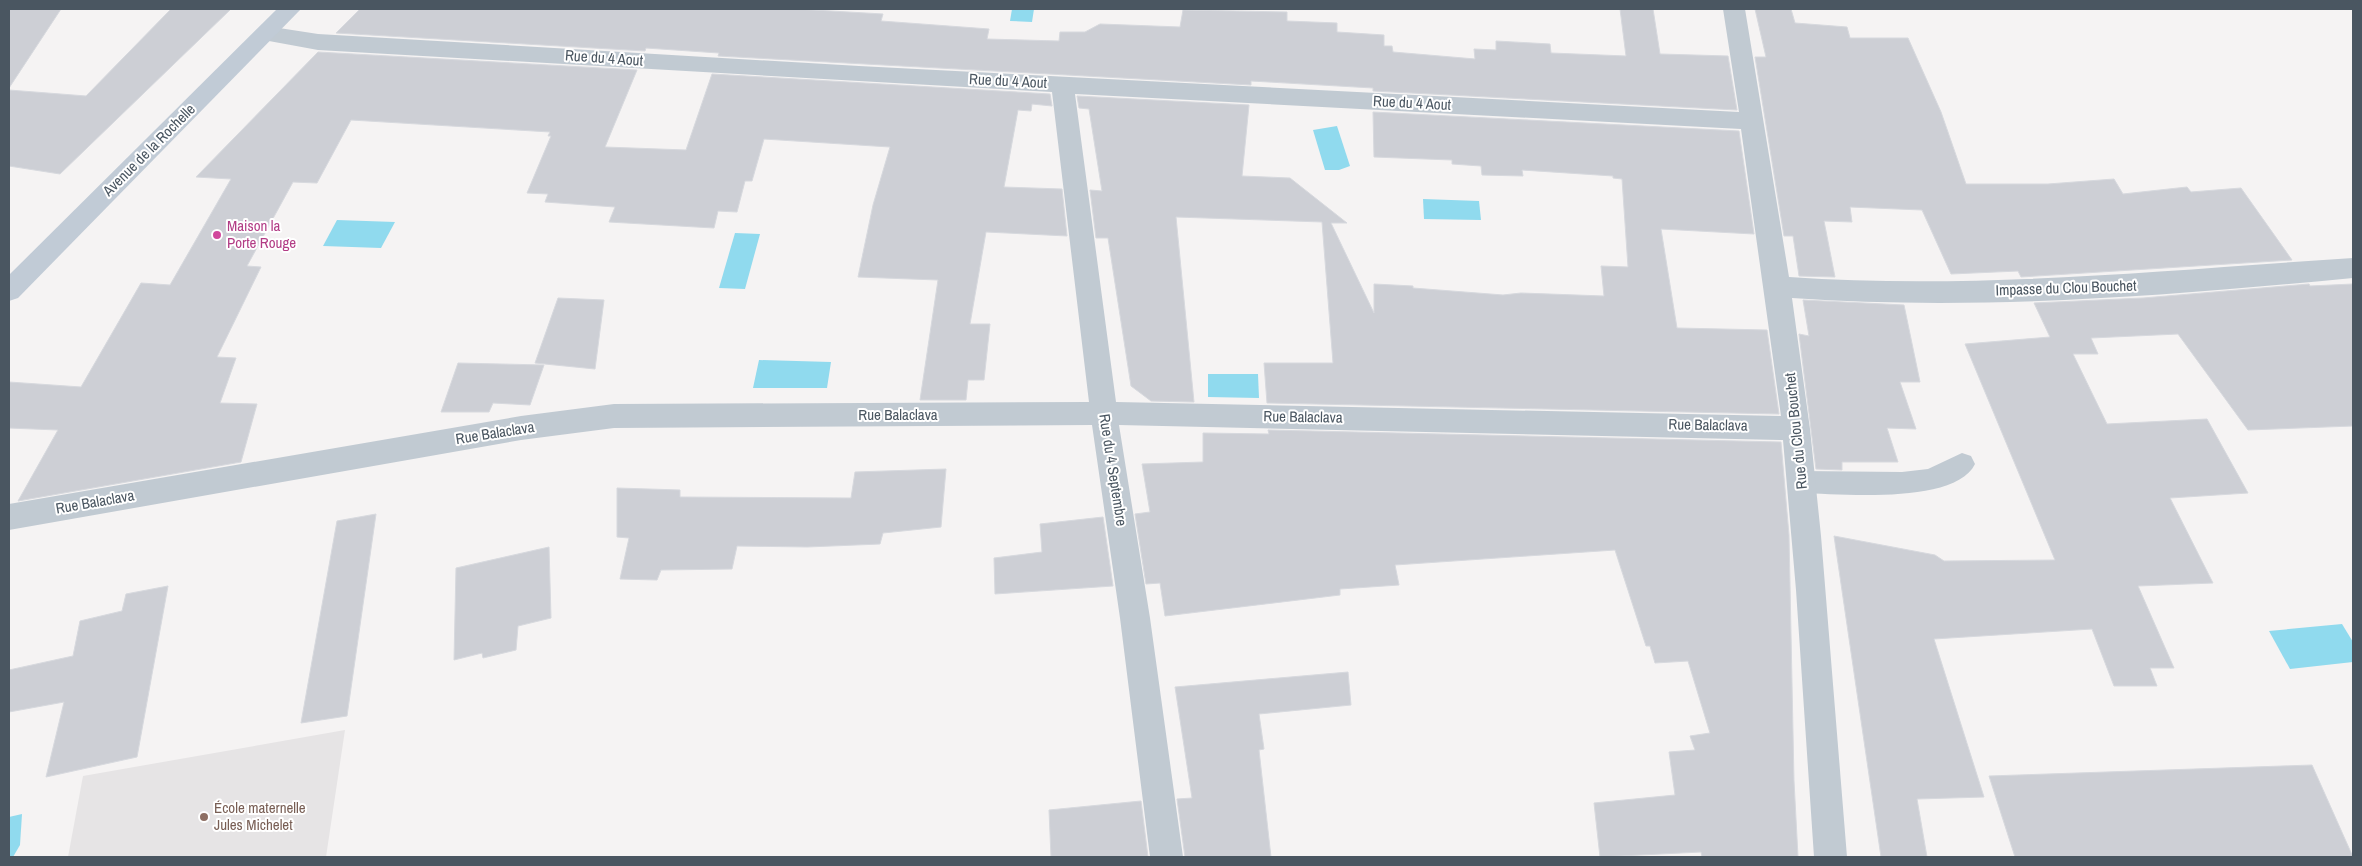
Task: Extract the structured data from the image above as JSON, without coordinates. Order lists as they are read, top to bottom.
{
  "streets": {
    "main road": ["Avenue de la Rochelle"],
    "street": [
      "Rue du 4 Aout",
      "Impasse du Clou Bouchet",
      "Rue Balaclava",
      "Rue du Clou Bouchet",
      "Rue du 4 Septembre"
    ]
  },
  "crossings": [
    ["Rue du 4 Aout", "Avenue de la Rochelle"],
    ["Rue du 4 Aout", "Rue du Clou Bouchet"],
    ["Rue du 4 Aout", "Rue du 4 Septembre"],
    ["Impasse du Clou Bouchet", "Rue du Clou Bouchet"],
    ["Rue Balaclava", "Rue du Clou Bouchet"],
    ["Rue Balaclava", "Rue du 4 Septembre"]
  ],
  "places": ["Maison la Porte Rouge", "École maternelle Jules Michelet"]
}
